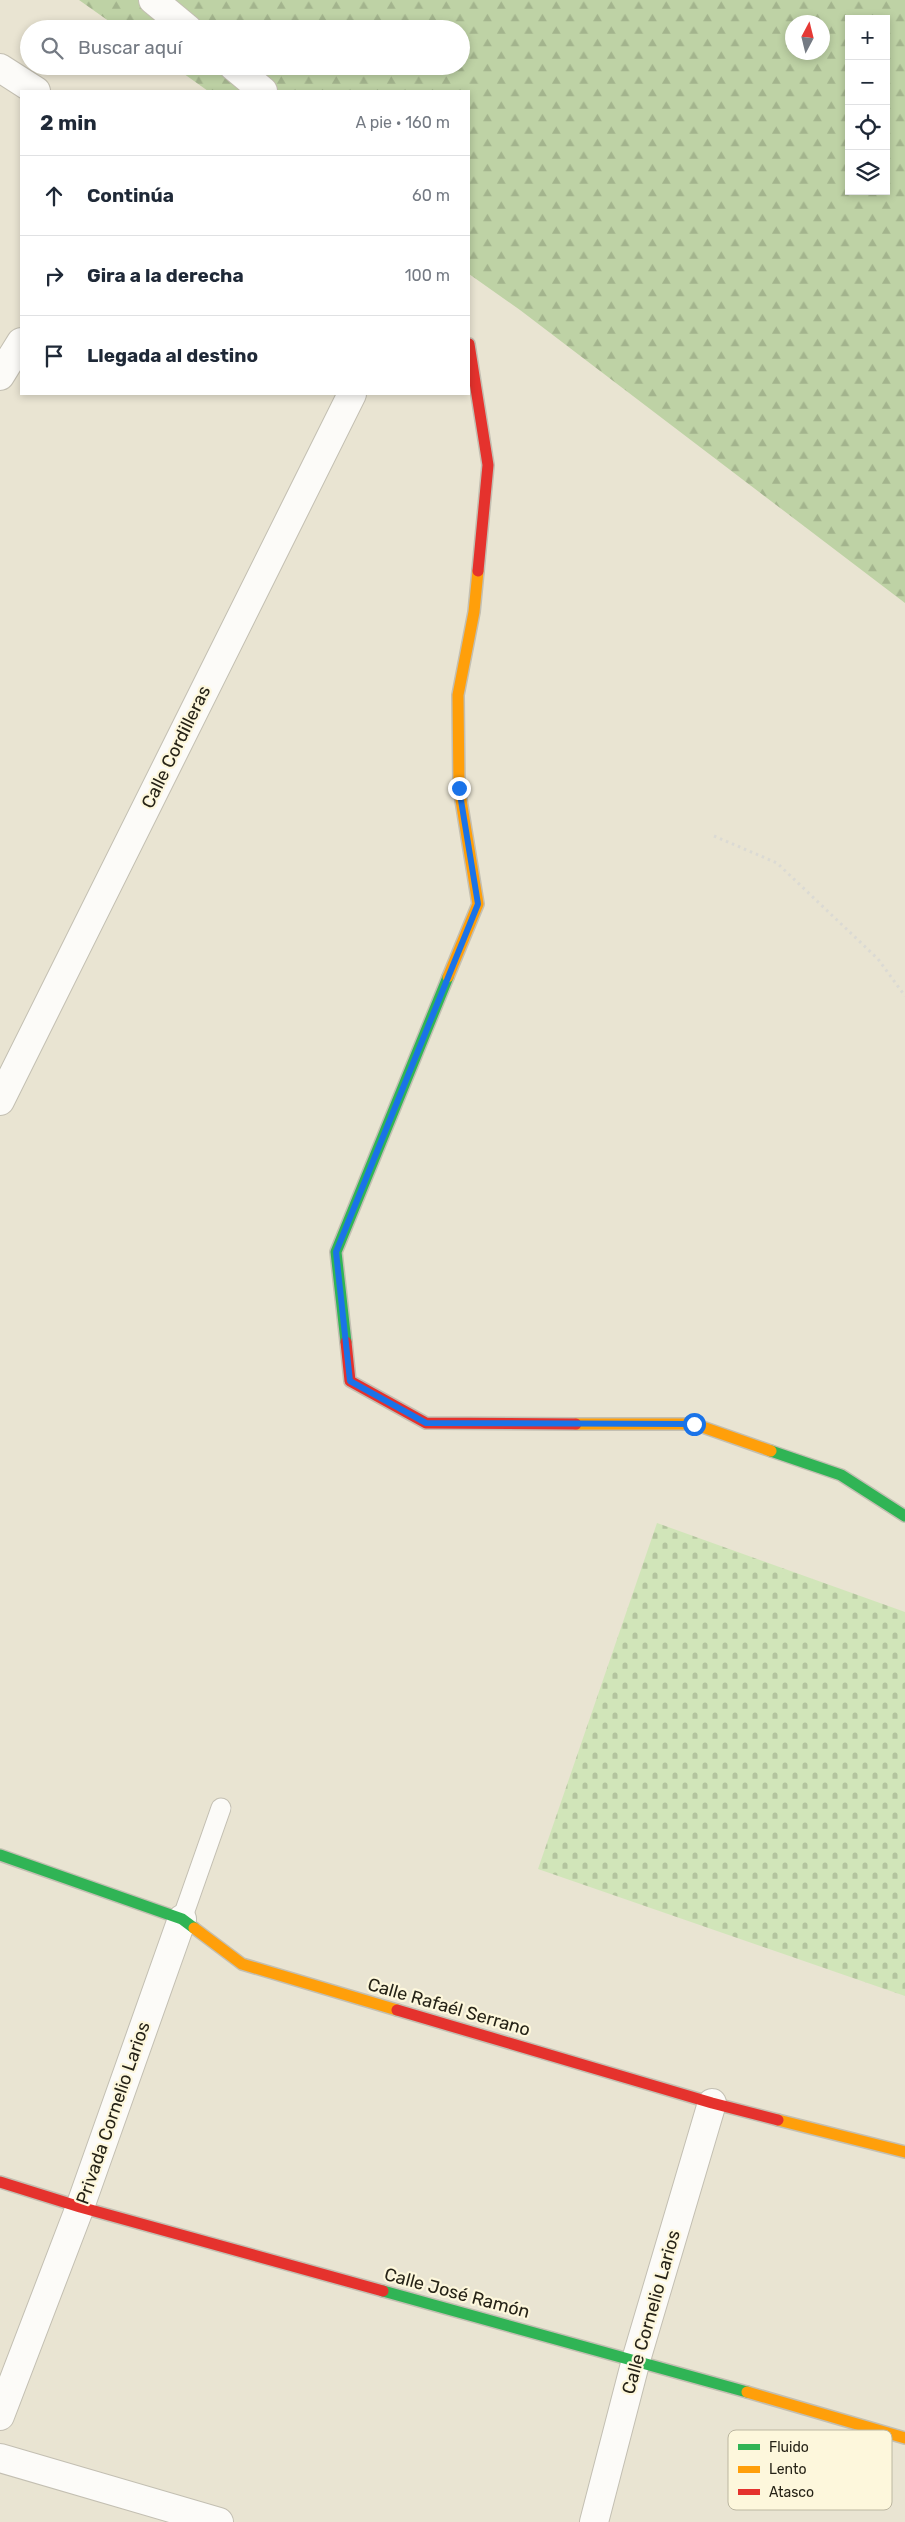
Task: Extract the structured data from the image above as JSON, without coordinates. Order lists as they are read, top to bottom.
{
  "streets": {
    "street": [
      "Calle Cordilleras",
      "Calle Rafaél Serrano",
      "Privada Cornelio Larios",
      "Calle José Ramón",
      "Calle Cornelio Larios"
    ]
  },
  "crossings": [
    ["Calle Rafaél Serrano", "Privada Cornelio Larios"],
    ["Calle Rafaél Serrano", "Calle Cornelio Larios"],
    ["Privada Cornelio Larios", "Calle José Ramón"],
    ["Calle José Ramón", "Calle Cornelio Larios"]
  ],
  "legend": ["Fluido", "Lento", "Atasco"],
  "north": "top",
  "page": {
    "map_buttons": ["+", "−"],
    "search": "Buscar aquí",
    "heading": ["2 min", "A pie · 160 m"],
    "list": [
      ["Continúa", "60 m"],
      ["Gira a la derecha", "100 m"],
      "Llegada al destino"
    ]
  }
}
